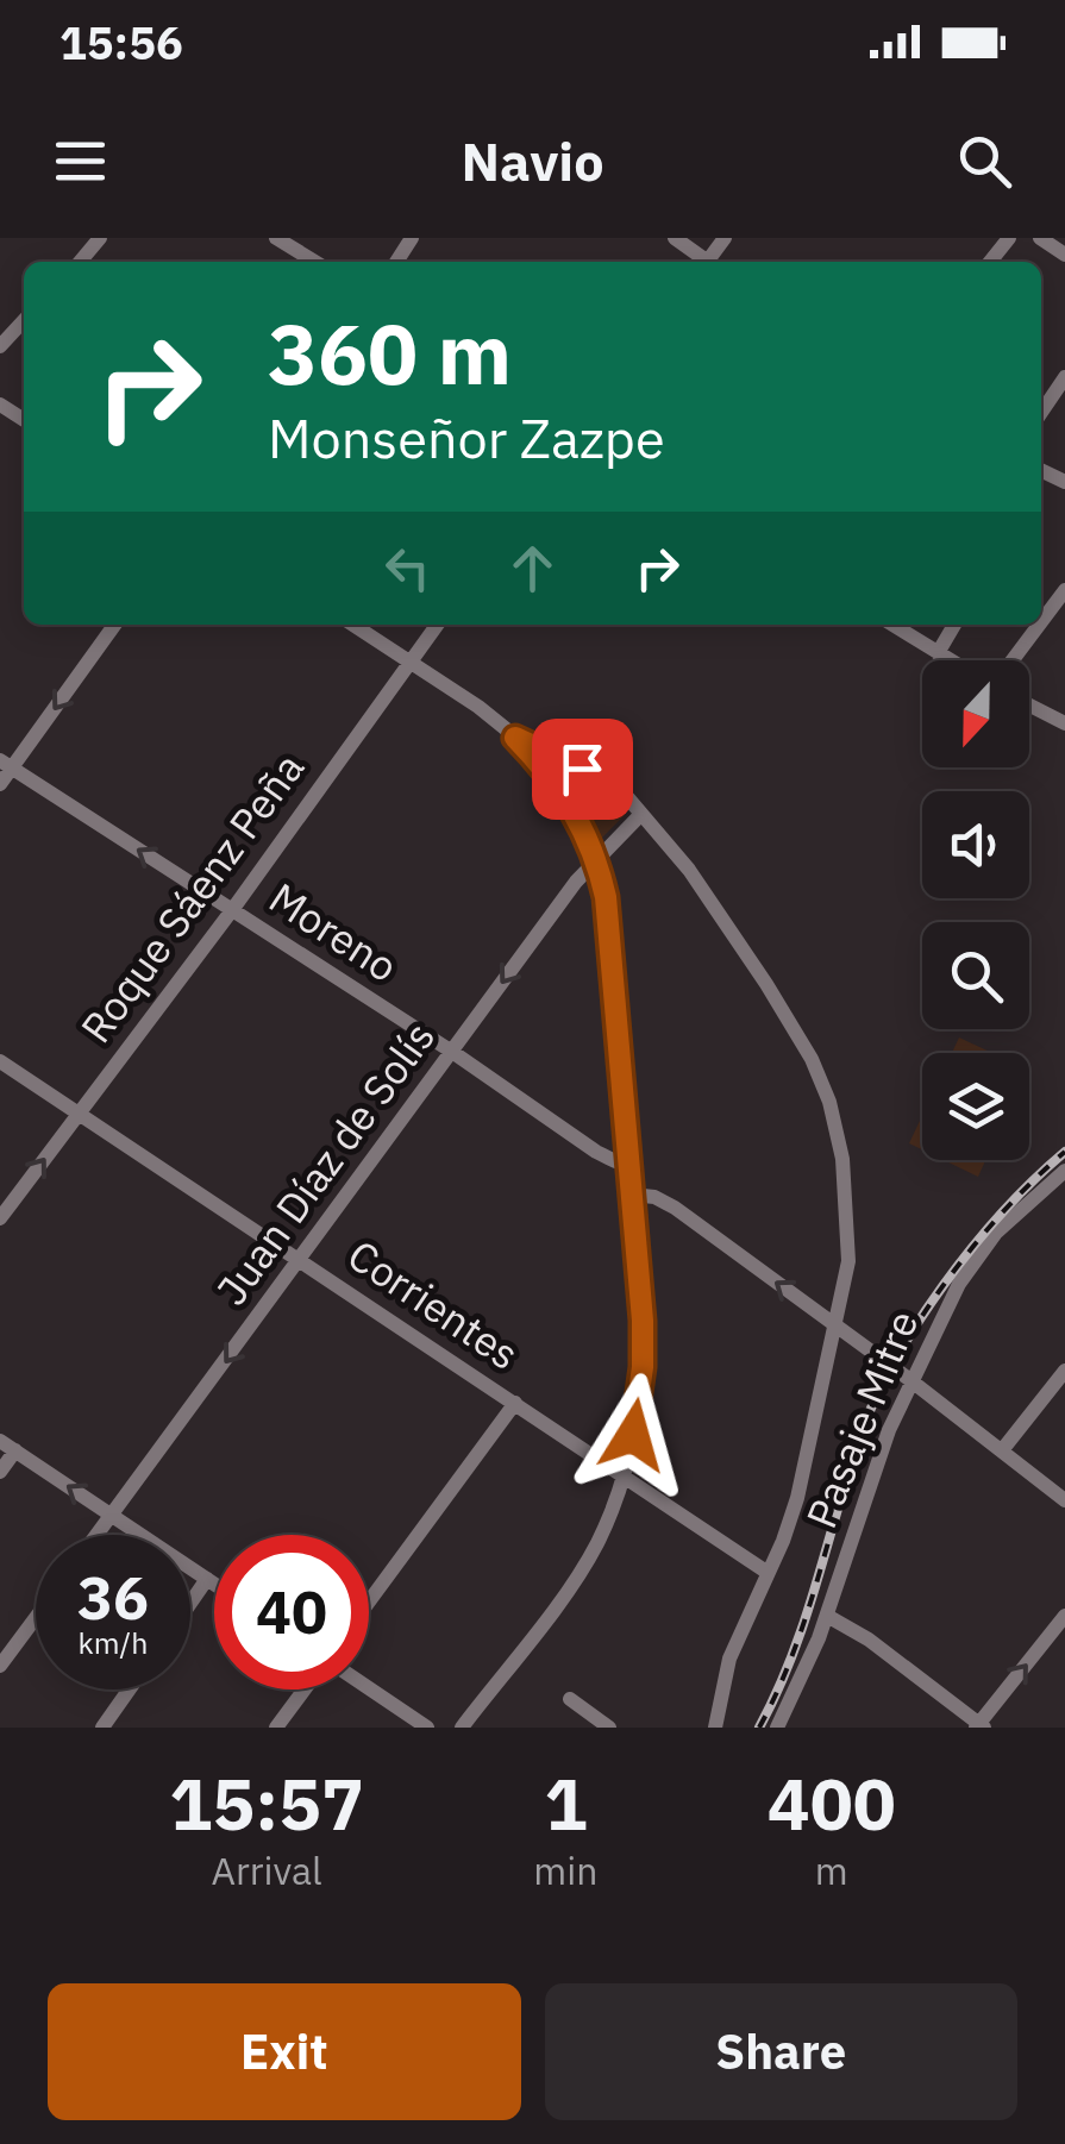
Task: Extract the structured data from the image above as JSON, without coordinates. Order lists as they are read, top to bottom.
{
  "streets": {
    "street": [
      "Roque Sáenz Peña",
      "Moreno",
      "Juan Díaz de Solís",
      "Corrientes",
      "Pasaje Mitre"
    ]
  },
  "crossings": [
    ["Roque Sáenz Peña", "Moreno"],
    ["Roque Sáenz Peña", "Corrientes"],
    ["Moreno", "Juan Díaz de Solís"],
    ["Juan Díaz de Solís", "Corrientes"]
  ],
  "one_way": ["Moreno", "Juan Díaz de Solís"],
  "north": "bottom",
  "page": {
    "status": "15:56",
    "header": "Navio",
    "turn": ["360 m", "Monseñor Zazpe"],
    "speed": "36 km/h",
    "limit": "40",
    "eta": [
      "15:57",
      "Arrival",
      "1",
      "min",
      "400",
      "m"
    ],
    "buttons": ["Exit", "Share"]
  }
}
